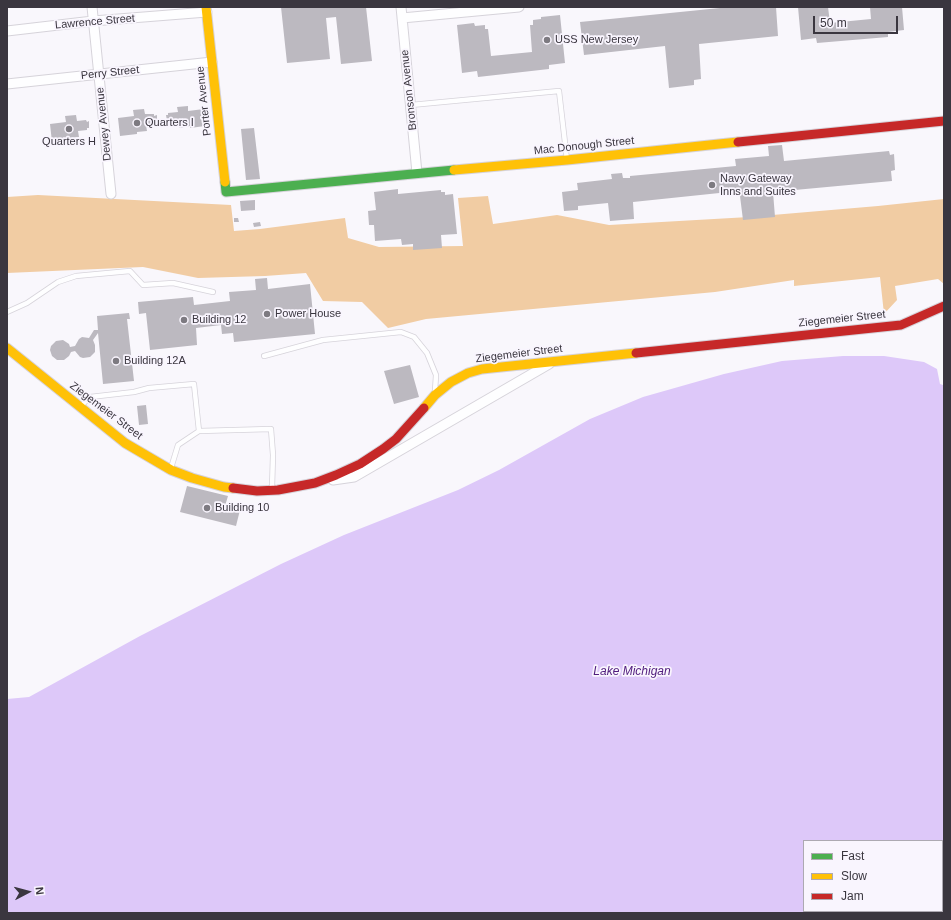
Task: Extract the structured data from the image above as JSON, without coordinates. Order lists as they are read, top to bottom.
{
  "streets": {
    "street": [
      "Lawrence Street",
      "Perry Street",
      "Bronson Avenue",
      "Porter Avenue",
      "Dewey Avenue",
      "Mac Donough Street",
      "Ziegemeier Street"
    ]
  },
  "crossings": [
    ["Lawrence Street", "Porter Avenue"],
    ["Lawrence Street", "Dewey Avenue"],
    ["Perry Street", "Porter Avenue"],
    ["Perry Street", "Dewey Avenue"],
    ["Bronson Avenue", "Mac Donough Street"],
    ["Porter Avenue", "Mac Donough Street"]
  ],
  "water": ["Lake Michigan"],
  "places": [
    "USS New Jersey",
    "Quarters I",
    "Quarters H",
    "Navy Gateway Inns and Suites",
    "Power House",
    "Building 12",
    "Building 12A",
    "Building 10"
  ],
  "legend": ["Fast", "Slow", "Jam"],
  "scale_bar": "50 m",
  "north": "right"
}
